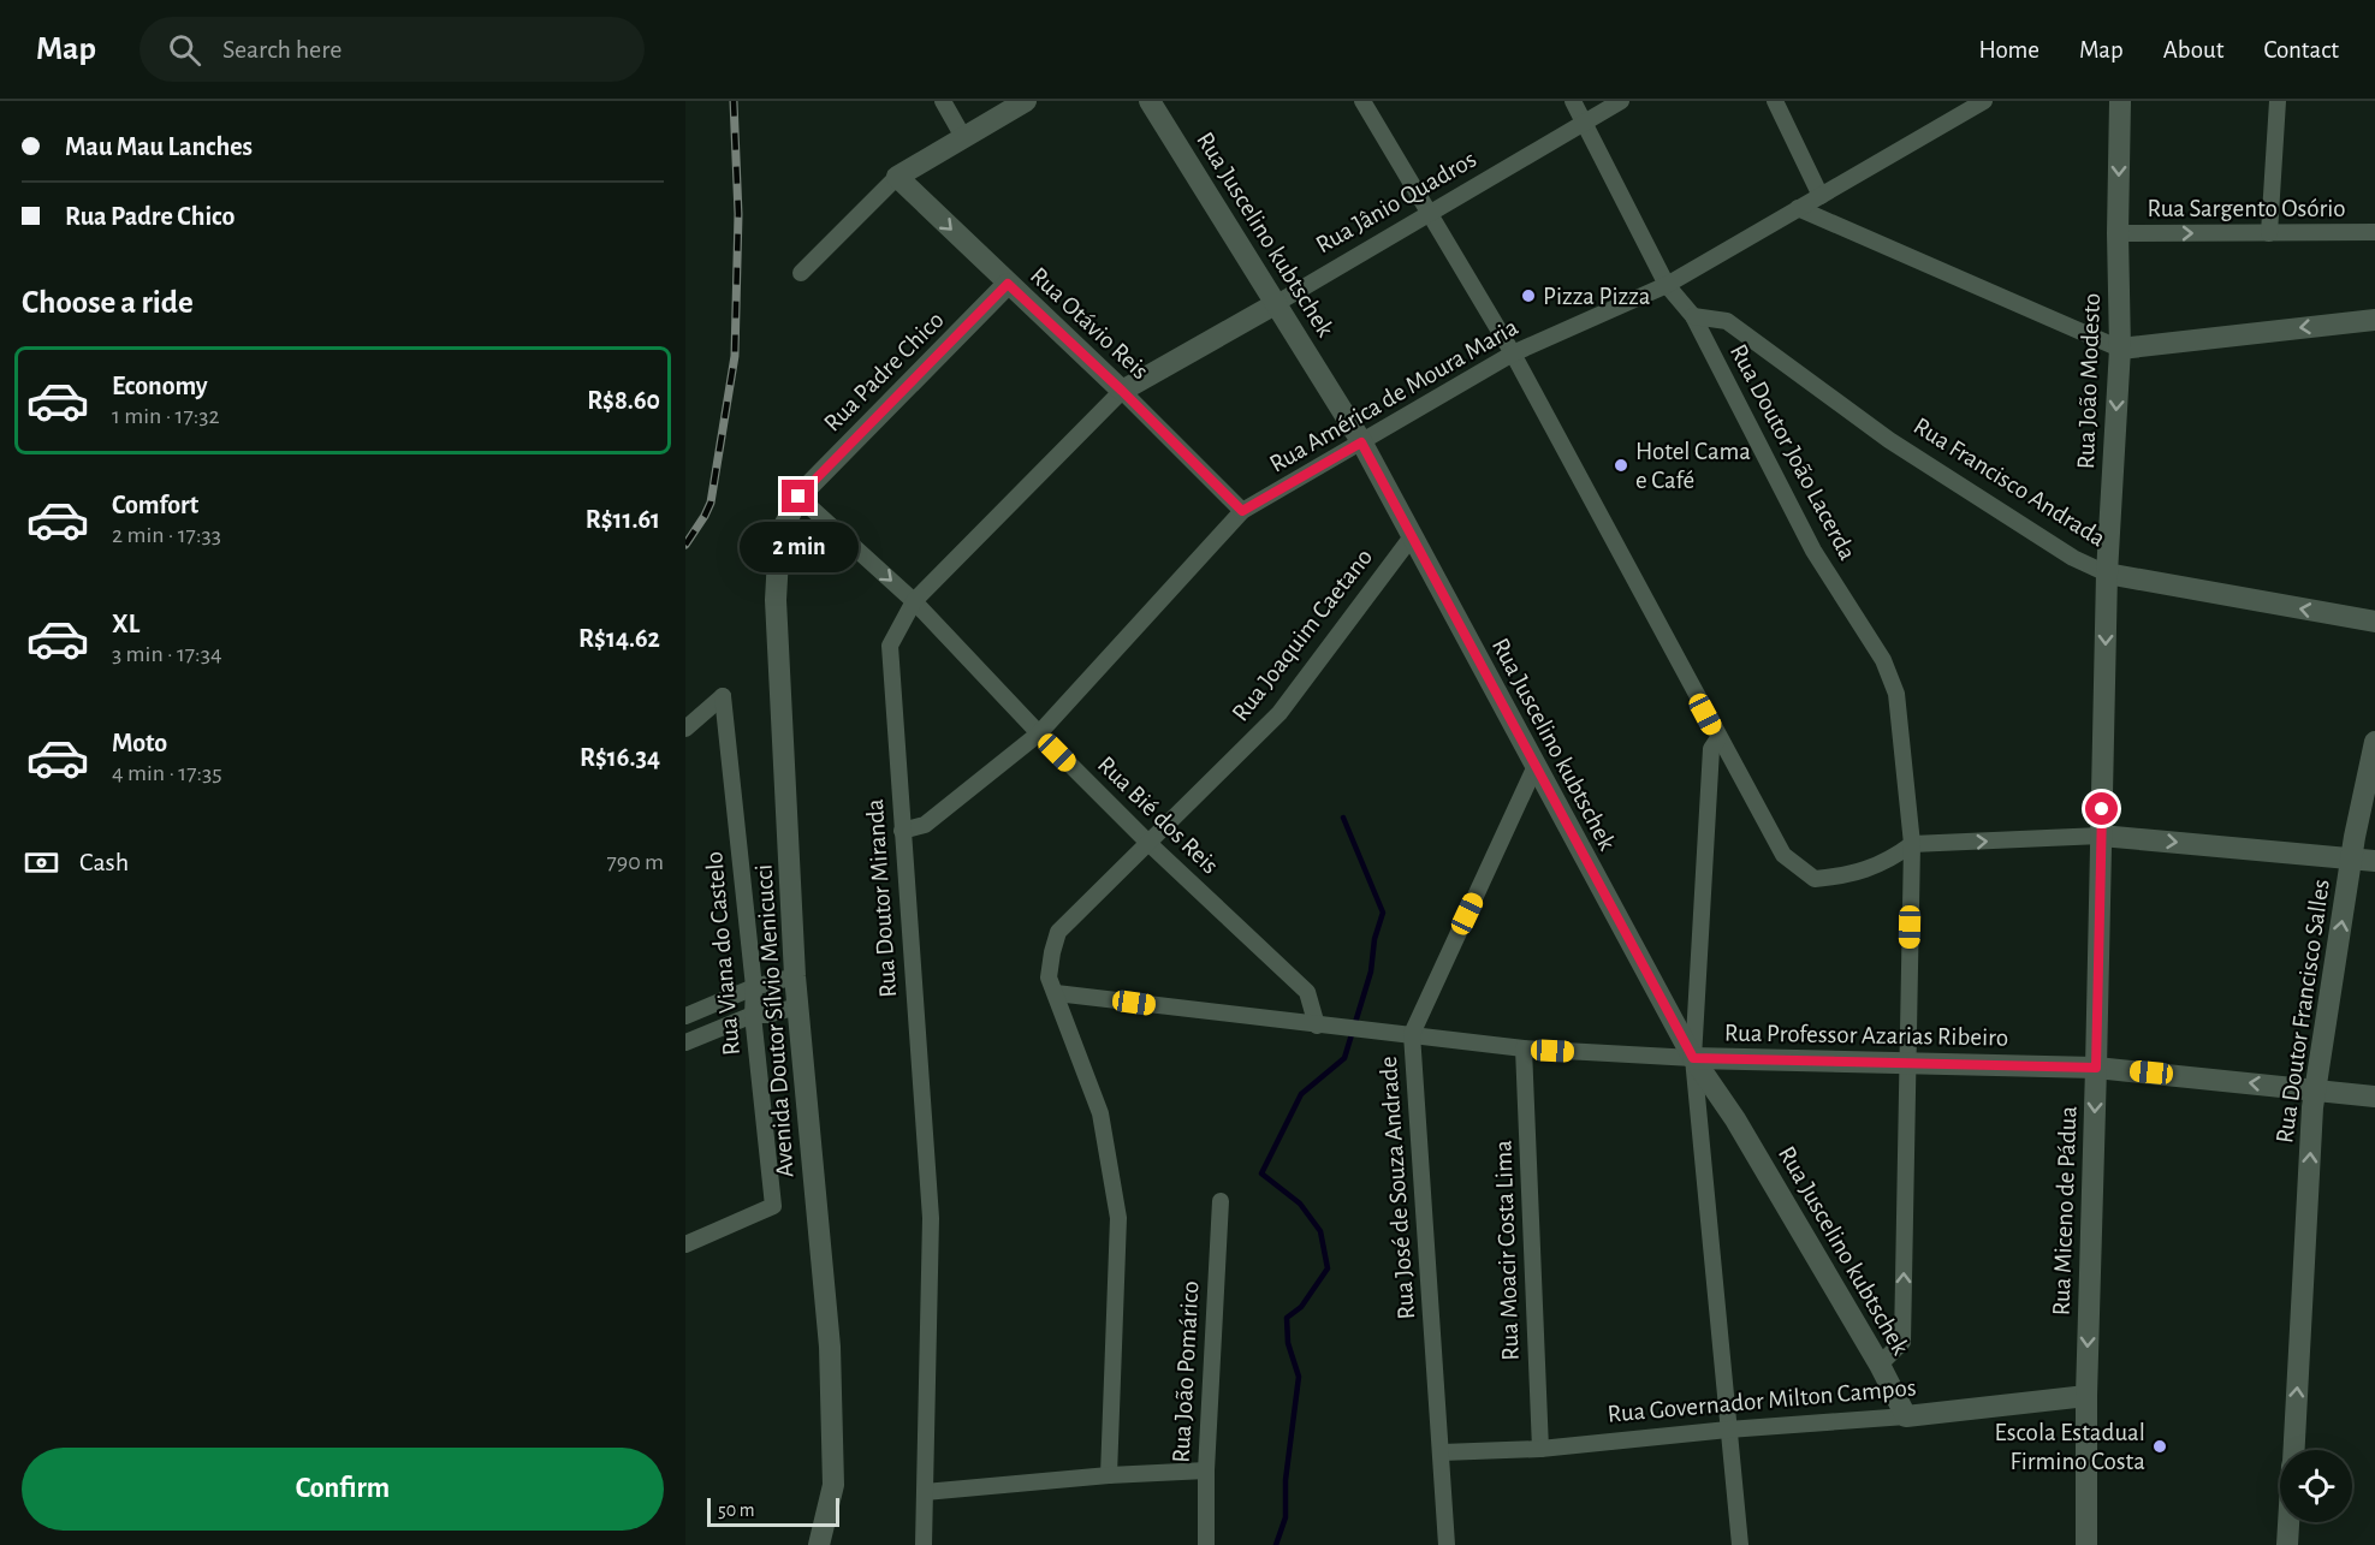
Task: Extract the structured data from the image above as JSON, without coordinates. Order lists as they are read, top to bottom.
{
  "streets": {
    "main road": [
      "Rua Jânio Quadros",
      "Rua Juscelino kubtschek",
      "Rua Otávio Reis",
      "Rua Padre Chico",
      "Rua João Modesto",
      "Rua Francisco Andrada",
      "Rua Doutor Francisco Salles",
      "Avenida Doutor Sílvio Menicucci",
      "Rua Professor Azarias Ribeiro",
      "Rua Miceno de Pádua",
      "Rua Governador Milton Campos"
    ],
    "street": [
      "Rua Sargento Osório",
      "Rua América de Moura Maria",
      "Rua Doutor João Lacerda",
      "Rua Joaquim Caetano",
      "Rua Bié dos Reis",
      "Rua Doutor Miranda",
      "Rua Viana do Castelo",
      "Rua José de Souza Andrade",
      "Rua Moacir Costa Lima",
      "Rua João Pomárico"
    ]
  },
  "crossings": [
    ["Rua Jânio Quadros", "Rua Juscelino kubtschek"],
    ["Rua Jânio Quadros", "Rua Otávio Reis"],
    ["Rua Jânio Quadros", "Rua Doutor João Lacerda"],
    ["Rua Jânio Quadros", "Rua Doutor Miranda"],
    ["Rua Sargento Osório", "Rua João Modesto"],
    ["Rua Juscelino kubtschek", "Rua América de Moura Maria"],
    ["Rua Juscelino kubtschek", "Rua Doutor João Lacerda"],
    ["Rua Juscelino kubtschek", "Rua Joaquim Caetano"],
    ["Rua Juscelino kubtschek", "Rua Professor Azarias Ribeiro"],
    ["Rua Juscelino kubtschek", "Rua José de Souza Andrade"],
    ["Rua Juscelino kubtschek", "Rua Governador Milton Campos"],
    ["Rua Otávio Reis", "Rua Padre Chico"],
    ["Rua Otávio Reis", "Rua América de Moura Maria"],
    ["Rua Otávio Reis", "Rua Doutor Miranda"],
    ["Rua Padre Chico", "Rua Bié dos Reis"],
    ["Rua Padre Chico", "Avenida Doutor Sílvio Menicucci"],
    ["Rua João Modesto", "Rua Francisco Andrada"],
    ["Rua João Modesto", "Rua Miceno de Pádua"],
    ["Rua América de Moura Maria", "Rua Doutor João Lacerda"],
    ["Rua América de Moura Maria", "Rua Bié dos Reis"],
    ["Rua América de Moura Maria", "Rua Doutor Miranda"],
    ["Rua Doutor João Lacerda", "Rua Francisco Andrada"],
    ["Rua Doutor João Lacerda", "Rua Professor Azarias Ribeiro"],
    ["Rua Joaquim Caetano", "Rua Bié dos Reis"],
    ["Rua Joaquim Caetano", "Rua Professor Azarias Ribeiro"],
    ["Rua Bié dos Reis", "Rua Doutor Miranda"],
    ["Rua Bié dos Reis", "Avenida Doutor Sílvio Menicucci"],
    ["Rua Bié dos Reis", "Rua Professor Azarias Ribeiro"],
    ["Rua Doutor Francisco Salles", "Rua Professor Azarias Ribeiro"],
    ["Rua Professor Azarias Ribeiro", "Rua José de Souza Andrade"],
    ["Rua Professor Azarias Ribeiro", "Rua Miceno de Pádua"],
    ["Rua Professor Azarias Ribeiro", "Rua Moacir Costa Lima"],
    ["Rua José de Souza Andrade", "Rua Governador Milton Campos"],
    ["Rua Miceno de Pádua", "Rua Governador Milton Campos"],
    ["Rua Moacir Costa Lima", "Rua Governador Milton Campos"]
  ],
  "one_way": [
    "Rua Sargento Osório",
    "Rua João Modesto",
    "Rua Francisco Andrada",
    "Rua Doutor Francisco Salles",
    "Rua Miceno de Pádua"
  ],
  "places": ["Pizza Pizza", "Hotel Cama e Café", "Escola Estadual Firmino Costa"],
  "scale_bar": "50 m",
  "page": {
    "header": "Map",
    "search": "Search here",
    "nav": [
      "Home",
      "Map",
      "About",
      "Contact"
    ],
    "banner": ["Mau Mau Lanches", "Rua Padre Chico"],
    "heading": "Choose a ride",
    "list": [
      {
        "name": "Economy",
        "note": "1 min · 17:32",
        "value": "R$8.60"
      },
      {
        "name": "Comfort",
        "note": "2 min · 17:33",
        "value": "R$11.61"
      },
      {
        "name": "XL",
        "note": "3 min · 17:34",
        "value": "R$14.62"
      },
      {
        "name": "Moto",
        "note": "4 min · 17:35",
        "value": "R$16.34"
      }
    ],
    "bubble": "2 min",
    "pay": ["Cash", "790 m"],
    "buttons": "Confirm",
    "scale": "50 m"
  }
}
